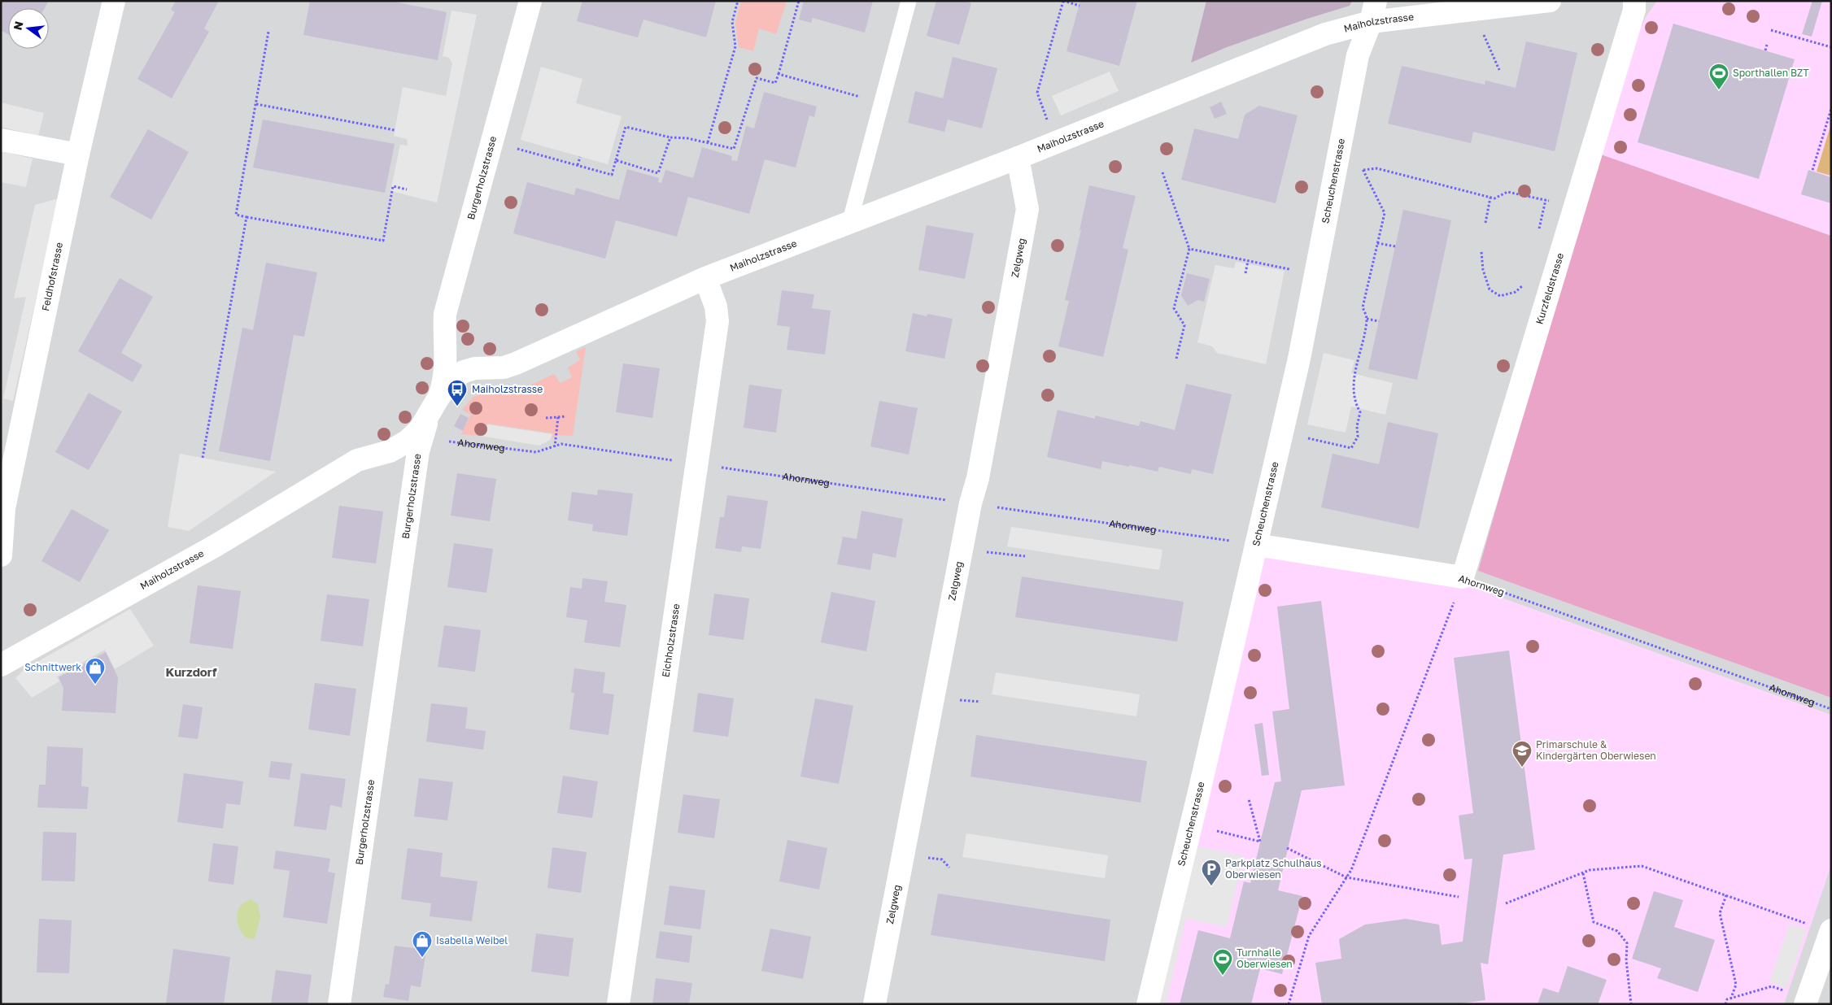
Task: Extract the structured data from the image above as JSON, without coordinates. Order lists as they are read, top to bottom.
{
  "streets": {
    "street": [
      "Maiholzstrasse",
      "Burgerholzstrasse",
      "Scheuchenstrasse",
      "Zelgweg",
      "Feldhofstrasse",
      "Kurzfeldstrasse",
      "Ahornweg",
      "Eichholzstrasse"
    ]
  },
  "crossings": [
    ["Maiholzstrasse", "Burgerholzstrasse"],
    ["Maiholzstrasse", "Scheuchenstrasse"],
    ["Maiholzstrasse", "Zelgweg"],
    ["Maiholzstrasse", "Eichholzstrasse"],
    ["Burgerholzstrasse", "Ahornweg"],
    ["Scheuchenstrasse", "Ahornweg"],
    ["Zelgweg", "Ahornweg"],
    ["Kurzfeldstrasse", "Ahornweg"],
    ["Ahornweg", "Eichholzstrasse"]
  ],
  "districts": ["Kurzdorf"],
  "places": {
    "sports": ["Sporthallen BZT", "Turnhalle Oberwiesen"],
    "bus stop": ["Maiholzstrasse"],
    "shop": ["Schnittwerk", "Isabella Weibel"],
    "school or university": ["Primarschule & Kindergärten Oberwiesen"],
    "parking": ["Parkplatz Schulhaus Oberwiesen"]
  },
  "north": "left"
}
